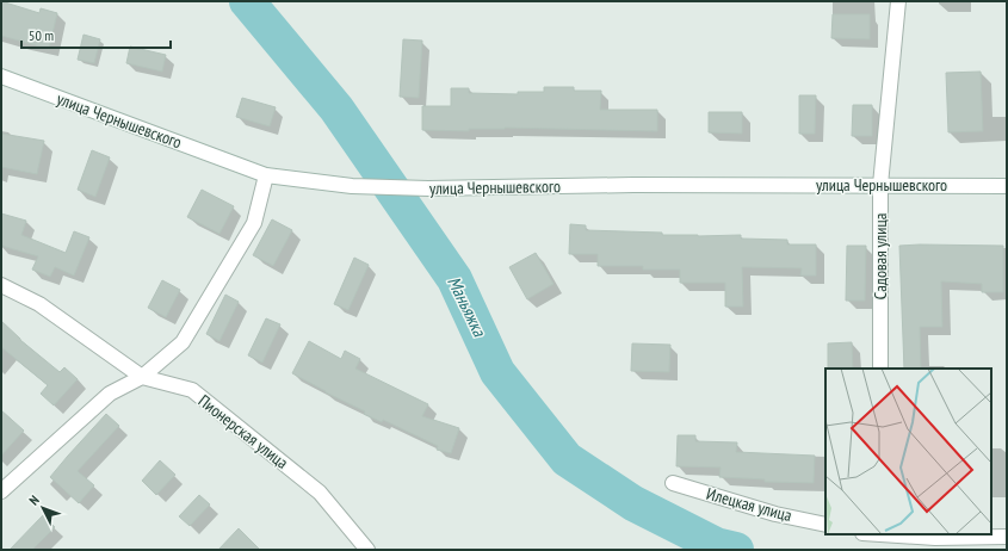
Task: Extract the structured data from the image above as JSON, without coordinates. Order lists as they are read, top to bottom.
{
  "streets": {
    "street": [
      "улица Чернышевского",
      "Садовая улица",
      "Пионерская улица",
      "Илецкая улица"
    ]
  },
  "crossings": [
    ["улица Чернышевского", "Садовая улица"]
  ],
  "water": ["Маньяжка"],
  "scale_bar": "50 m",
  "north": "top left"
}
